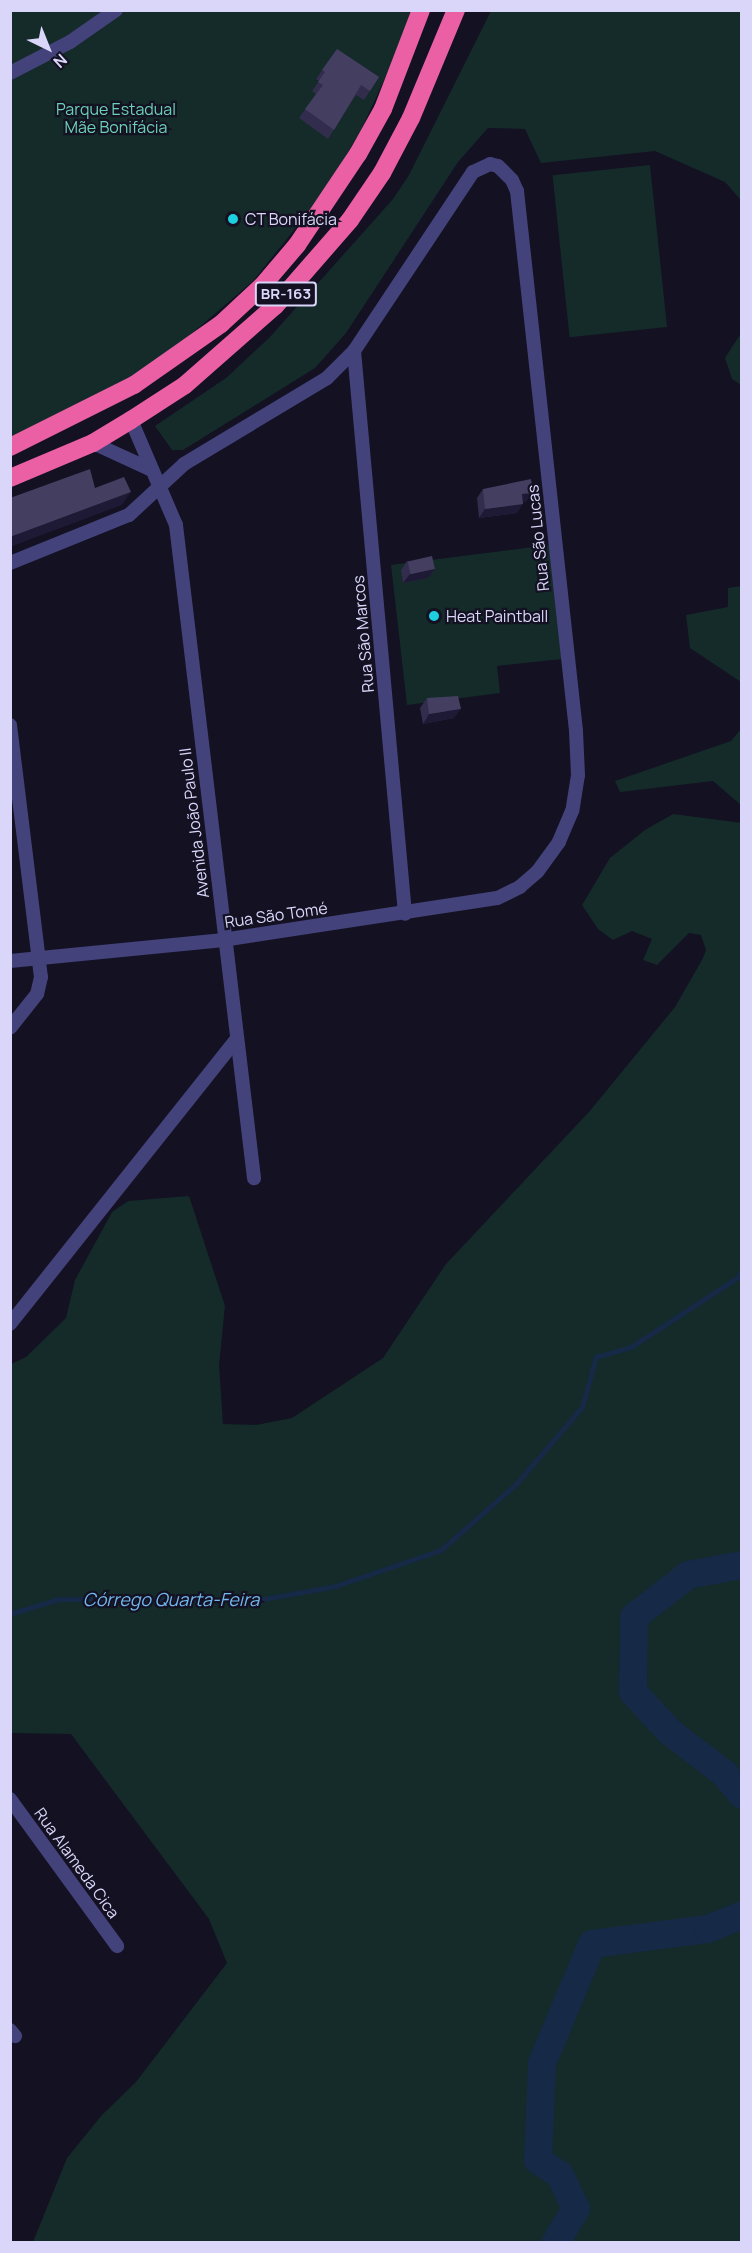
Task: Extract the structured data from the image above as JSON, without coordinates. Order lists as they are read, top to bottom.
{
  "streets": {
    "highway": ["BR-163"],
    "street": [
      "Rua São Lucas",
      "Rua São Marcos",
      "Avenida João Paulo II",
      "Rua São Tomé",
      "Rua Alameda Cica"
    ]
  },
  "crossings": [
    ["BR-163", "Avenida João Paulo II"],
    ["Rua São Lucas", "Rua São Marcos"],
    ["Rua São Lucas", "Rua São Tomé"],
    ["Rua São Marcos", "Rua São Tomé"],
    ["Avenida João Paulo II", "Rua São Tomé"]
  ],
  "water": ["Córrego Quarta-Feira"],
  "parks": ["Parque Estadual Mãe Bonifácia"],
  "places": ["CT Bonifácia", "Heat Paintball"],
  "north": "bottom right"
}
